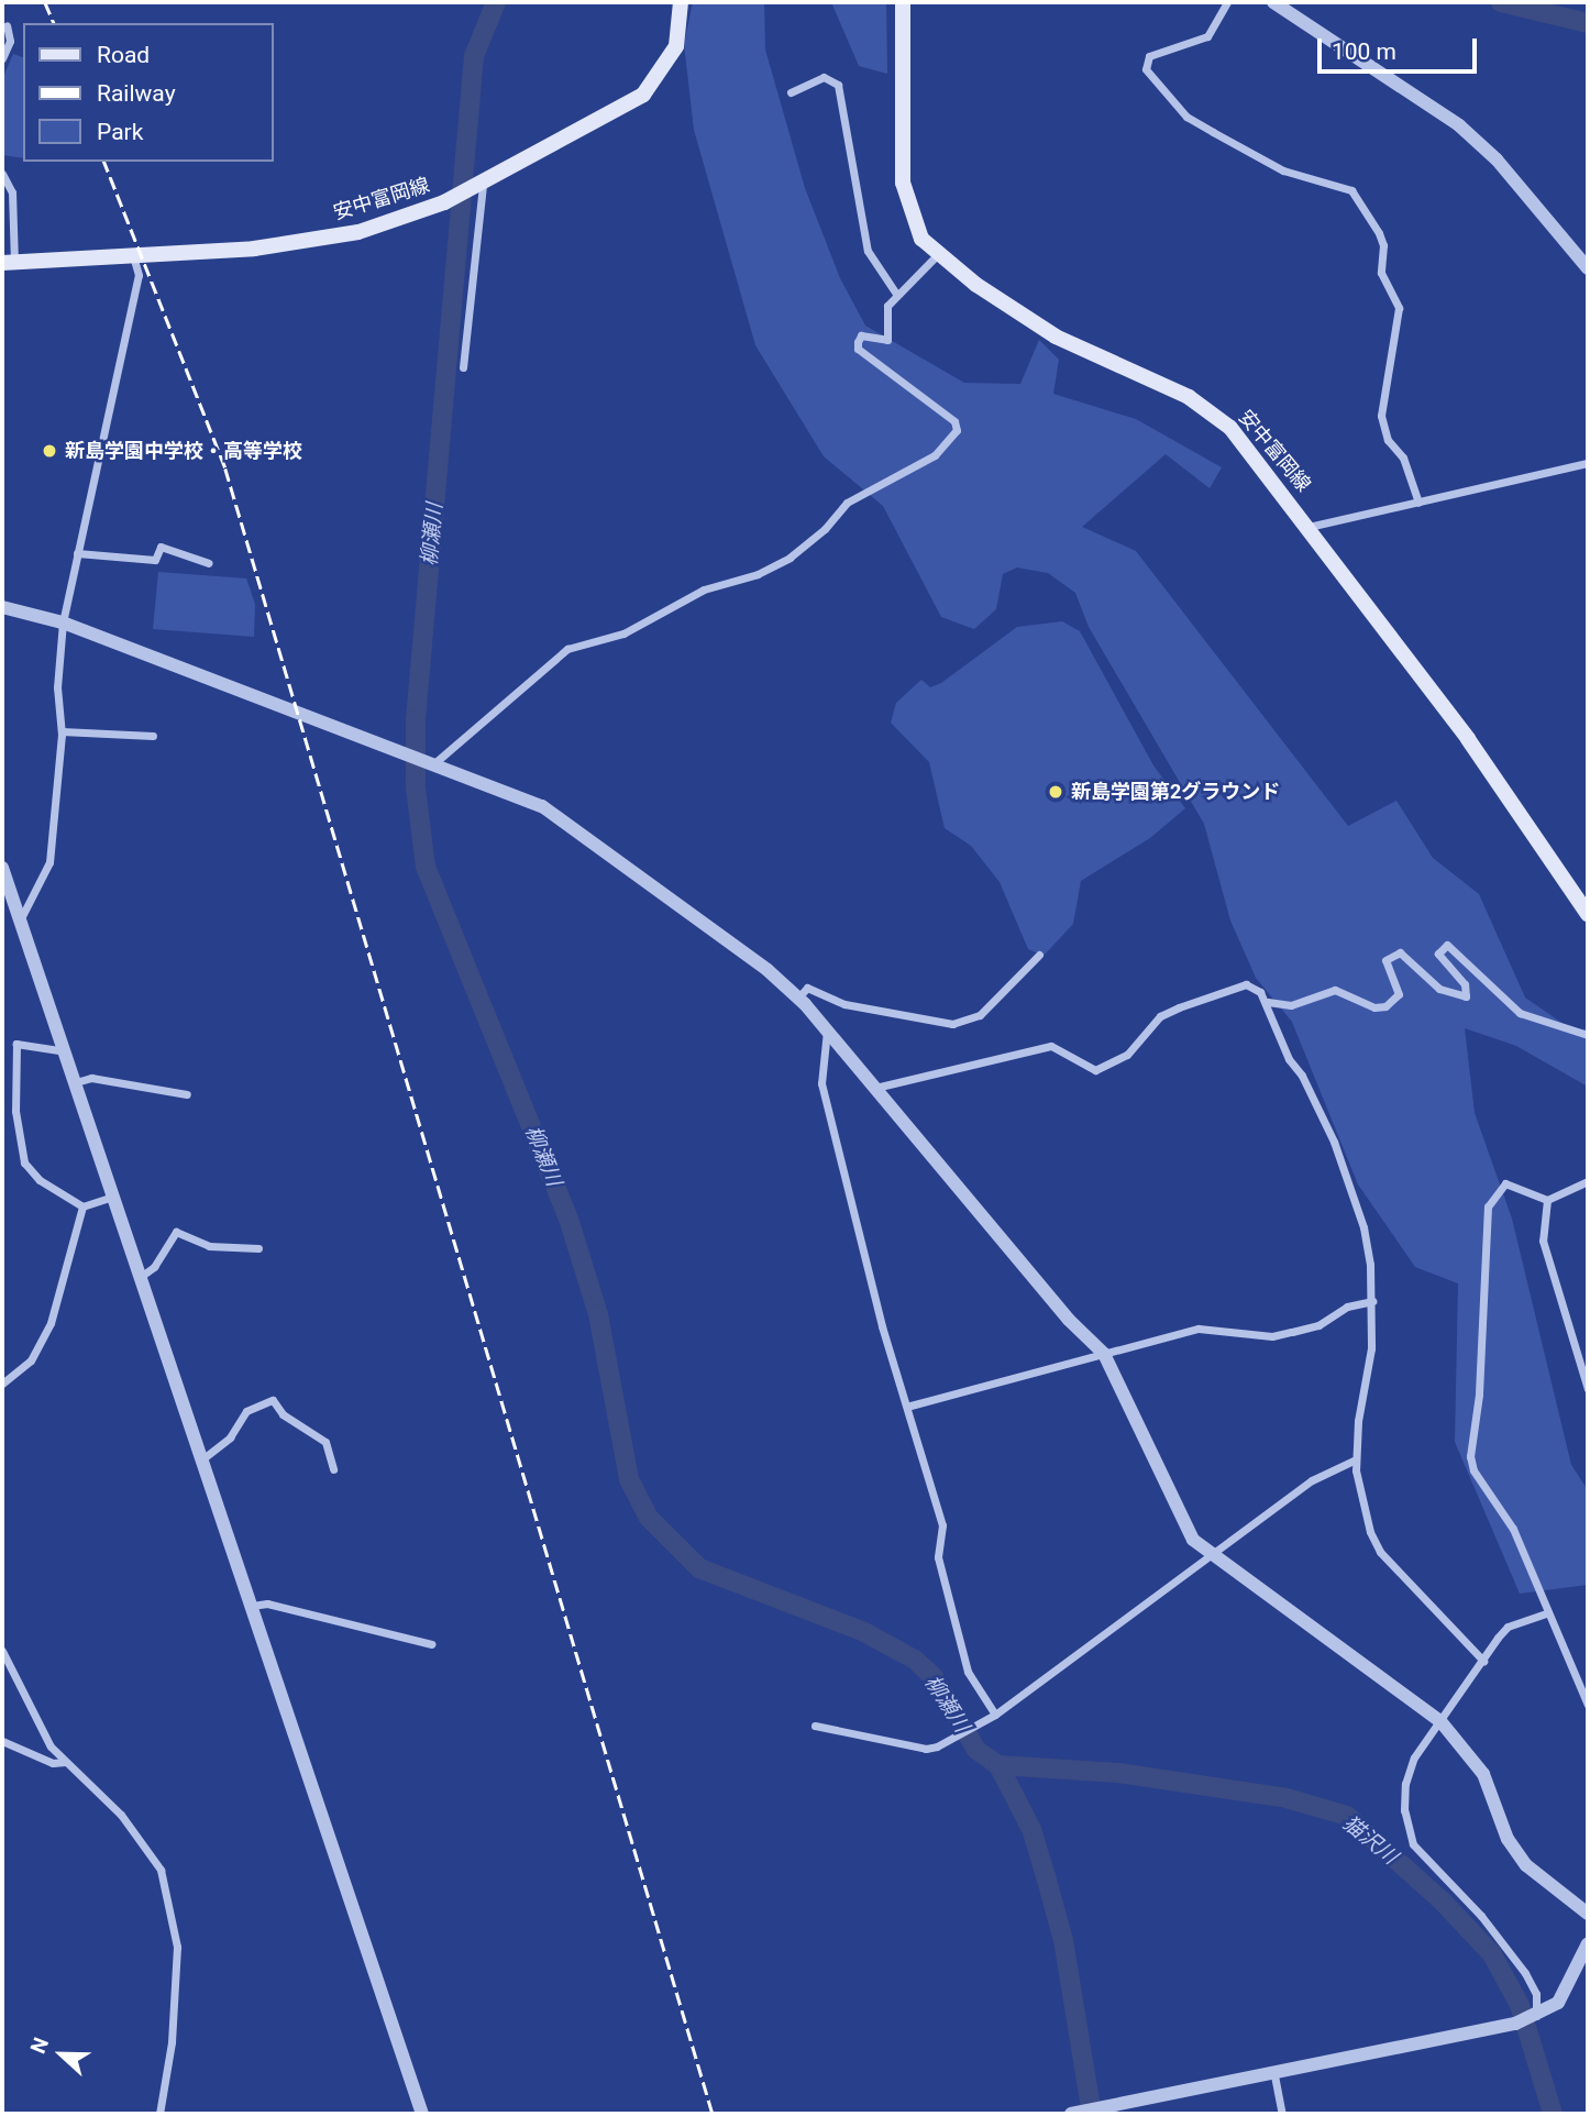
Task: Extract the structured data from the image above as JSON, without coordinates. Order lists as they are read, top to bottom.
{
  "streets": {
    "main road": ["安中富岡線"]
  },
  "water": ["柳瀬川", "猫沢川"],
  "places": ["新島学園中学校・高等学校", "新島学園第2グラウンド"],
  "legend": ["Road", "Railway", "Park"],
  "scale_bar": "100 m",
  "north": "left"
}
